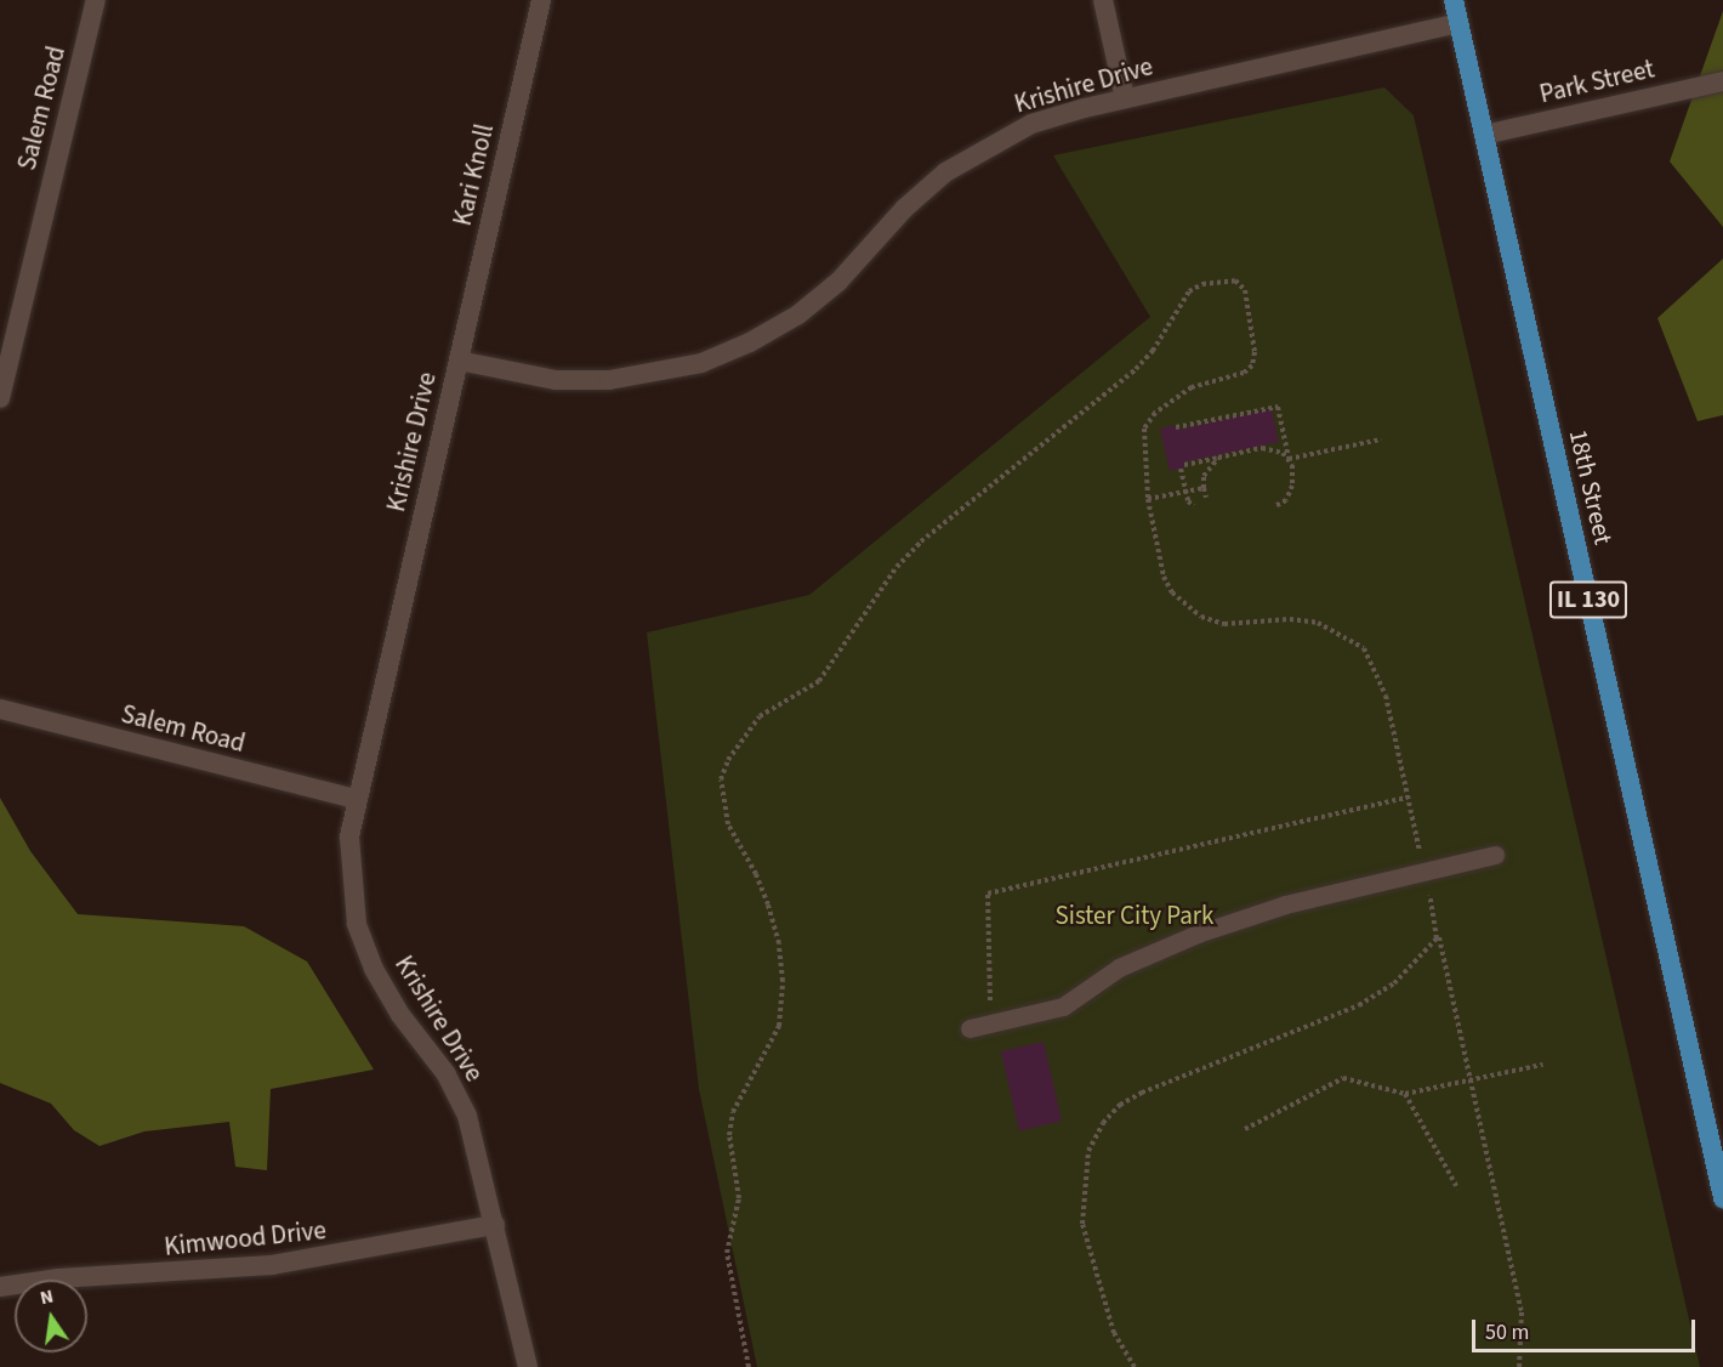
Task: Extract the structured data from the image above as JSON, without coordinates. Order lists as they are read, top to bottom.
{
  "streets": {
    "main road": ["18th Street", "IL 130"],
    "street": [
      "Park Street",
      "Krishire Drive",
      "Salem Road",
      "Kari Knoll",
      "Kimwood Drive"
    ]
  },
  "crossings": [
    ["Park Street", "18th Street"],
    ["Krishire Drive", "Salem Road"],
    ["Krishire Drive", "Kari Knoll"],
    ["Krishire Drive", "18th Street"],
    ["Krishire Drive", "Kimwood Drive"]
  ],
  "parks": ["Sister City Park"],
  "scale_bar": "50 m",
  "north": "top"
}
